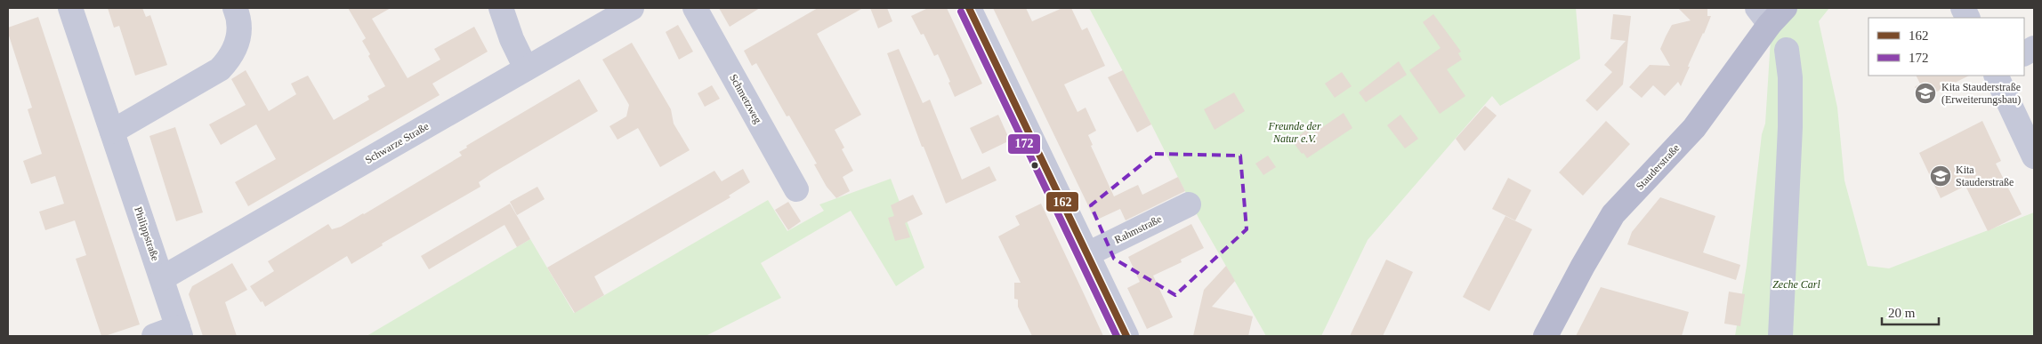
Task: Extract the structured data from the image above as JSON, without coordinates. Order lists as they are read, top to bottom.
{
  "streets": {
    "main road": ["Stauderstraße"],
    "street": [
      "Schmetzweg",
      "Schwarze Straße",
      "Rahmstraße",
      "Philippstraße"
    ]
  },
  "crossings": [
    ["Schwarze Straße", "Philippstraße"]
  ],
  "parks": ["Freunde der Natur e.V.", "Zeche Carl"],
  "places": {
    "school or university": ["Kita Stauderstraße (Erweiterungsbau)", "Kita Stauderstraße"]
  },
  "lines": ["transit line 162", "transit line 172"],
  "legend": ["162", "172"],
  "scale_bar": "20 m"
}
